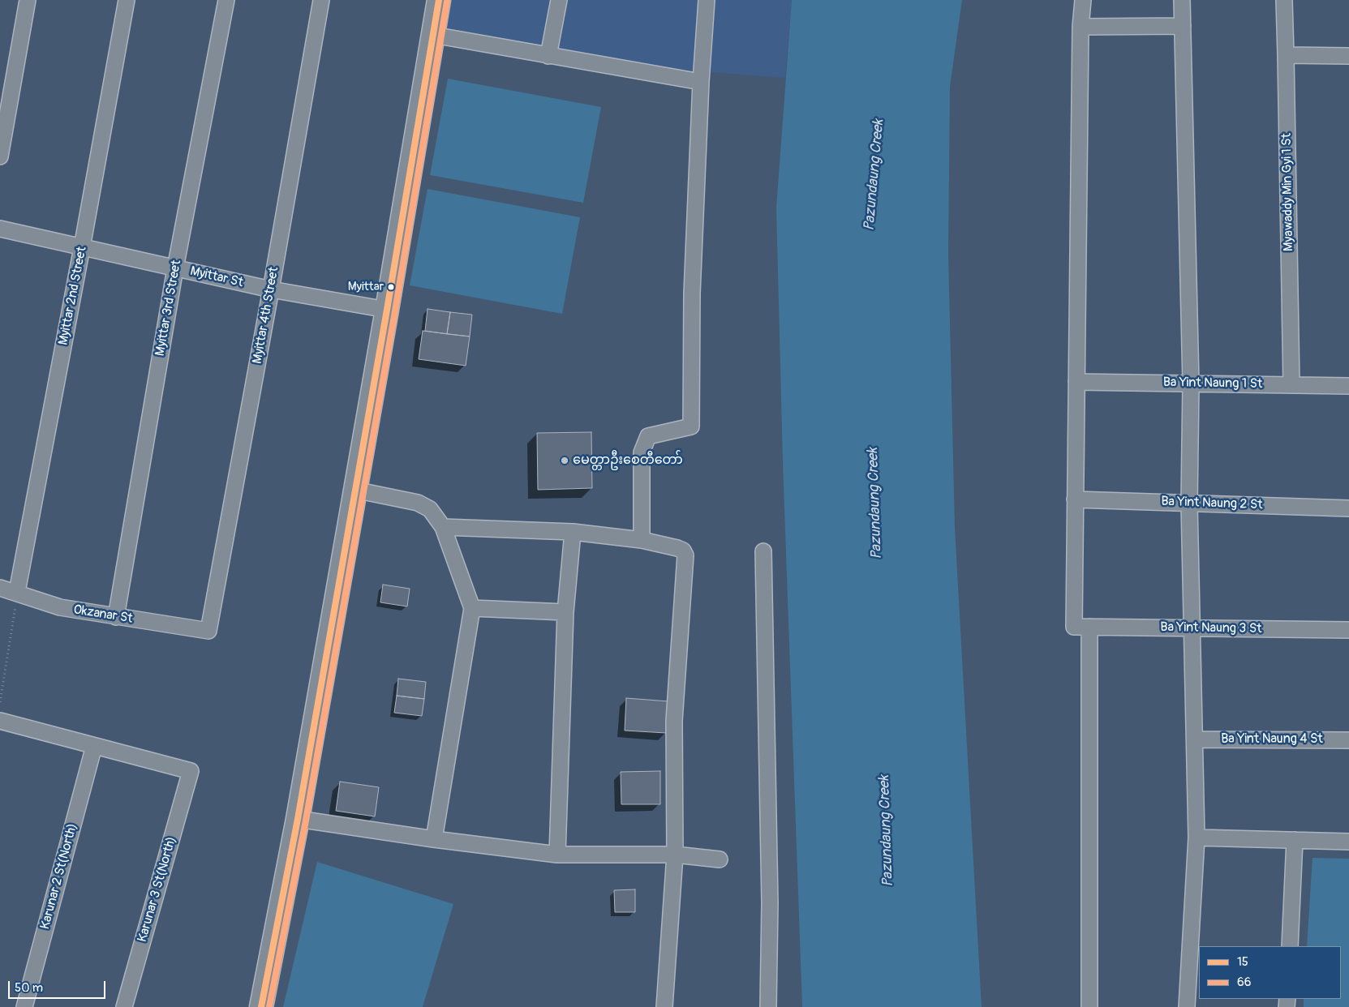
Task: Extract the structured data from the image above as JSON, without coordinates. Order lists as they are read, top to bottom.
{
  "streets": {
    "street": [
      "Myawaddy Min Gyi 1 St",
      "Myittar St",
      "Myittar 2nd Street",
      "Myittar 3rd Street",
      "Myittar 4th Street",
      "Ba Yint Naung 1 St",
      "Ba Yint Naung 2 St",
      "Okzanar St",
      "Ba Yint Naung 3 St",
      "Ba Yint Naung 4 St",
      "Karunar 2 St(North)",
      "Karunar 3 St(North)"
    ]
  },
  "crossings": [
    ["Myawaddy Min Gyi 1 St", "Ba Yint Naung 1 St"],
    ["Myittar St", "Myittar 2nd Street"],
    ["Myittar St", "Myittar 3rd Street"],
    ["Myittar St", "Myittar 4th Street"],
    ["Myittar 2nd Street", "Okzanar St"],
    ["Myittar 3rd Street", "Okzanar St"],
    ["Myittar 4th Street", "Okzanar St"],
    ["Ba Yint Naung 2 St", "Ba Yint Naung 3 St"],
    ["Karunar 2 St(North)", "Karunar 3 St(North)"]
  ],
  "water": ["Pazundaung Creek"],
  "places": ["Myittar", "မေတ္တာဦးစေတီတော်"],
  "lines": ["transit line 15", "transit line 66"],
  "legend": ["15", "66"],
  "scale_bar": "50 m"
}
